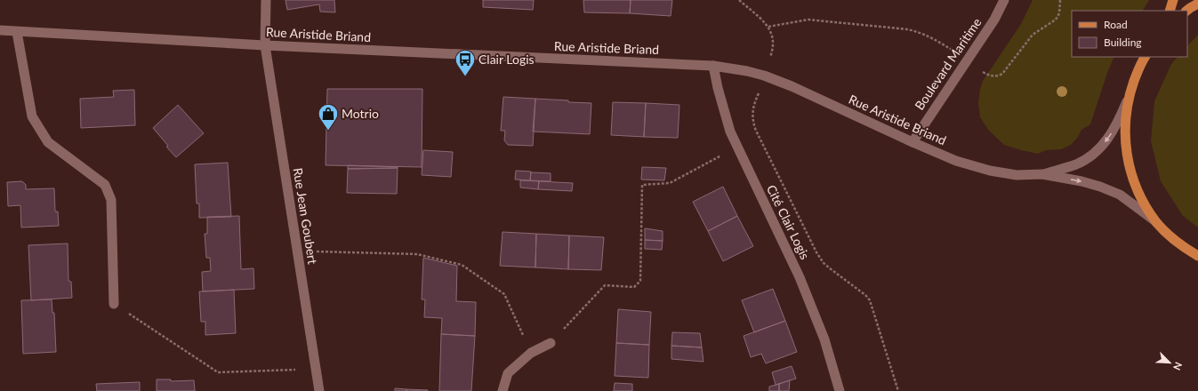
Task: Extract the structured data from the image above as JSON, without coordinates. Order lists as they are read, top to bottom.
{
  "streets": {
    "main road": [
      "Rue Aristide Briand",
      "Boulevard Maritime",
      "Rue Jean Goubert",
      "Cité Clair Logis"
    ]
  },
  "crossings": [
    ["Rue Aristide Briand", "Boulevard Maritime"],
    ["Rue Aristide Briand", "Rue Jean Goubert"],
    ["Rue Aristide Briand", "Cité Clair Logis"]
  ],
  "places": {
    "bus stop": ["Clair Logis"],
    "shop": ["Motrio"]
  },
  "legend": ["Road", "Building"],
  "north": "bottom right"
}
